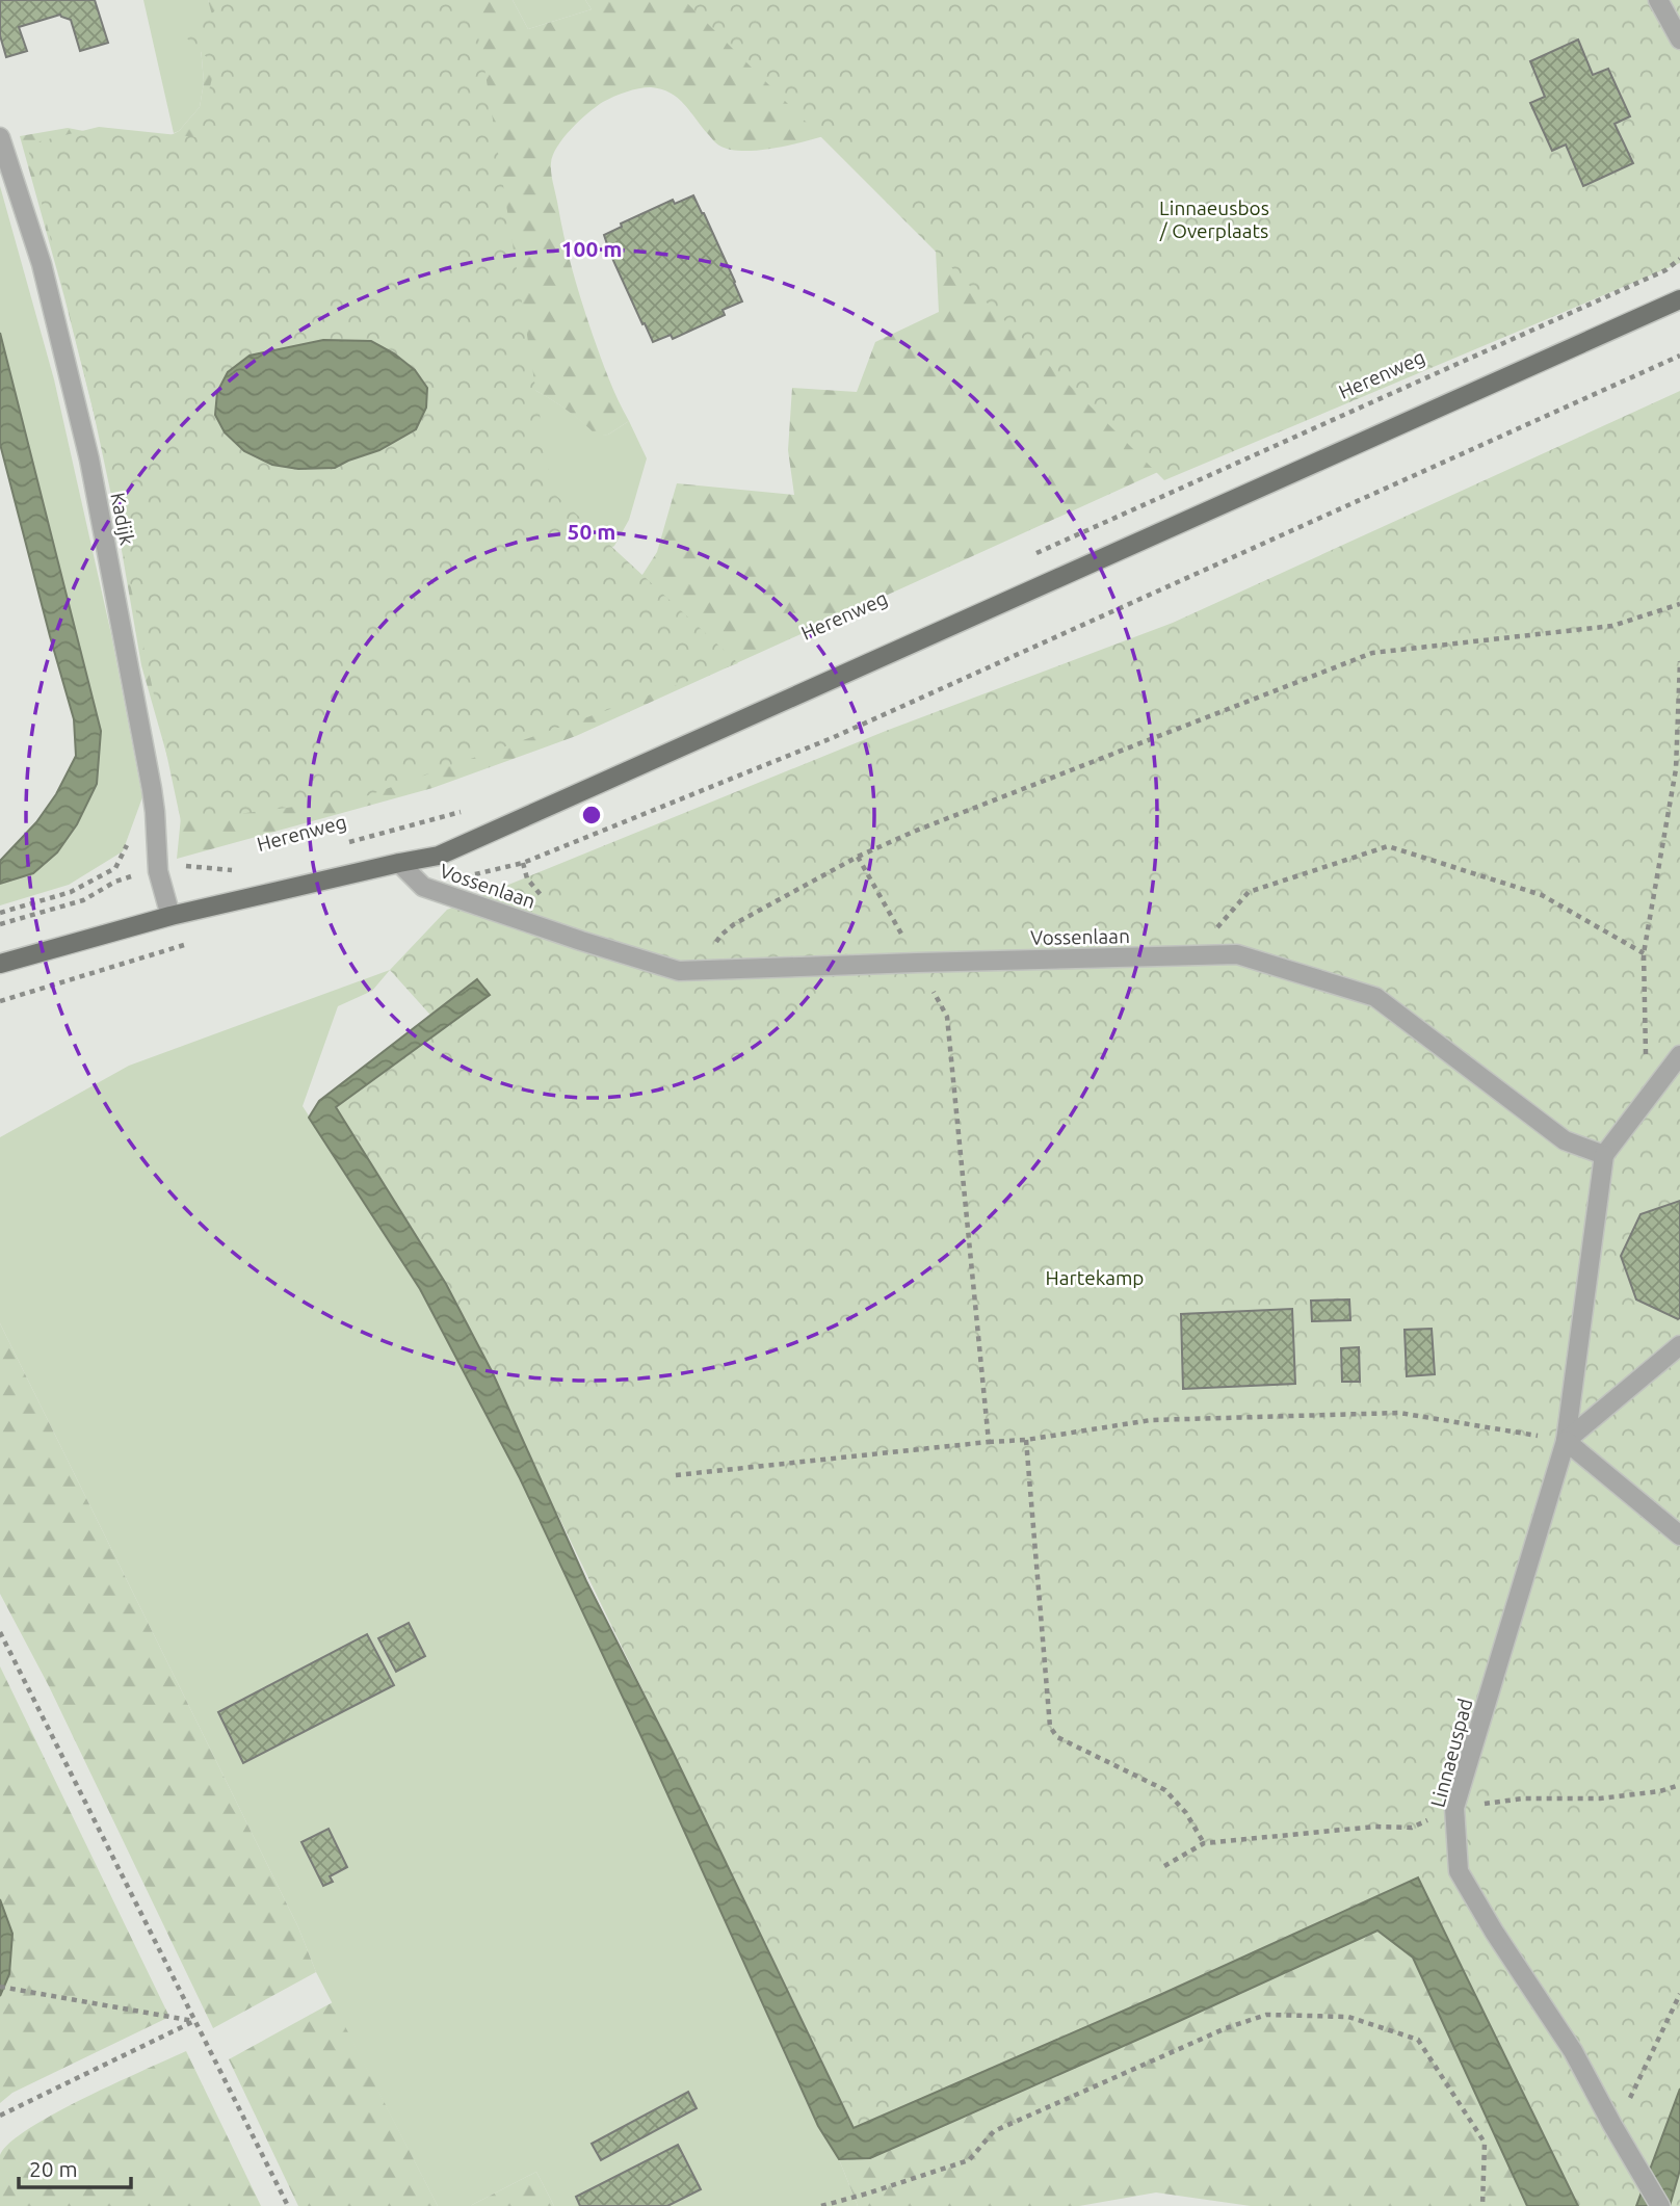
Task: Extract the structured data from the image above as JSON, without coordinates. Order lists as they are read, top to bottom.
{
  "streets": {
    "street": ["Kadijk", "Vossenlaan", "Linnaeuspad"],
    "path": ["Herenweg"]
  },
  "crossings": [
    ["Herenweg", "Kadijk"],
    ["Vossenlaan", "Linnaeuspad"]
  ],
  "parks": ["Linnaeusbos / Overplaats", "Hartekamp"],
  "scale_bar": "20 m",
  "rings": ["100 m", "50 m"]
}
